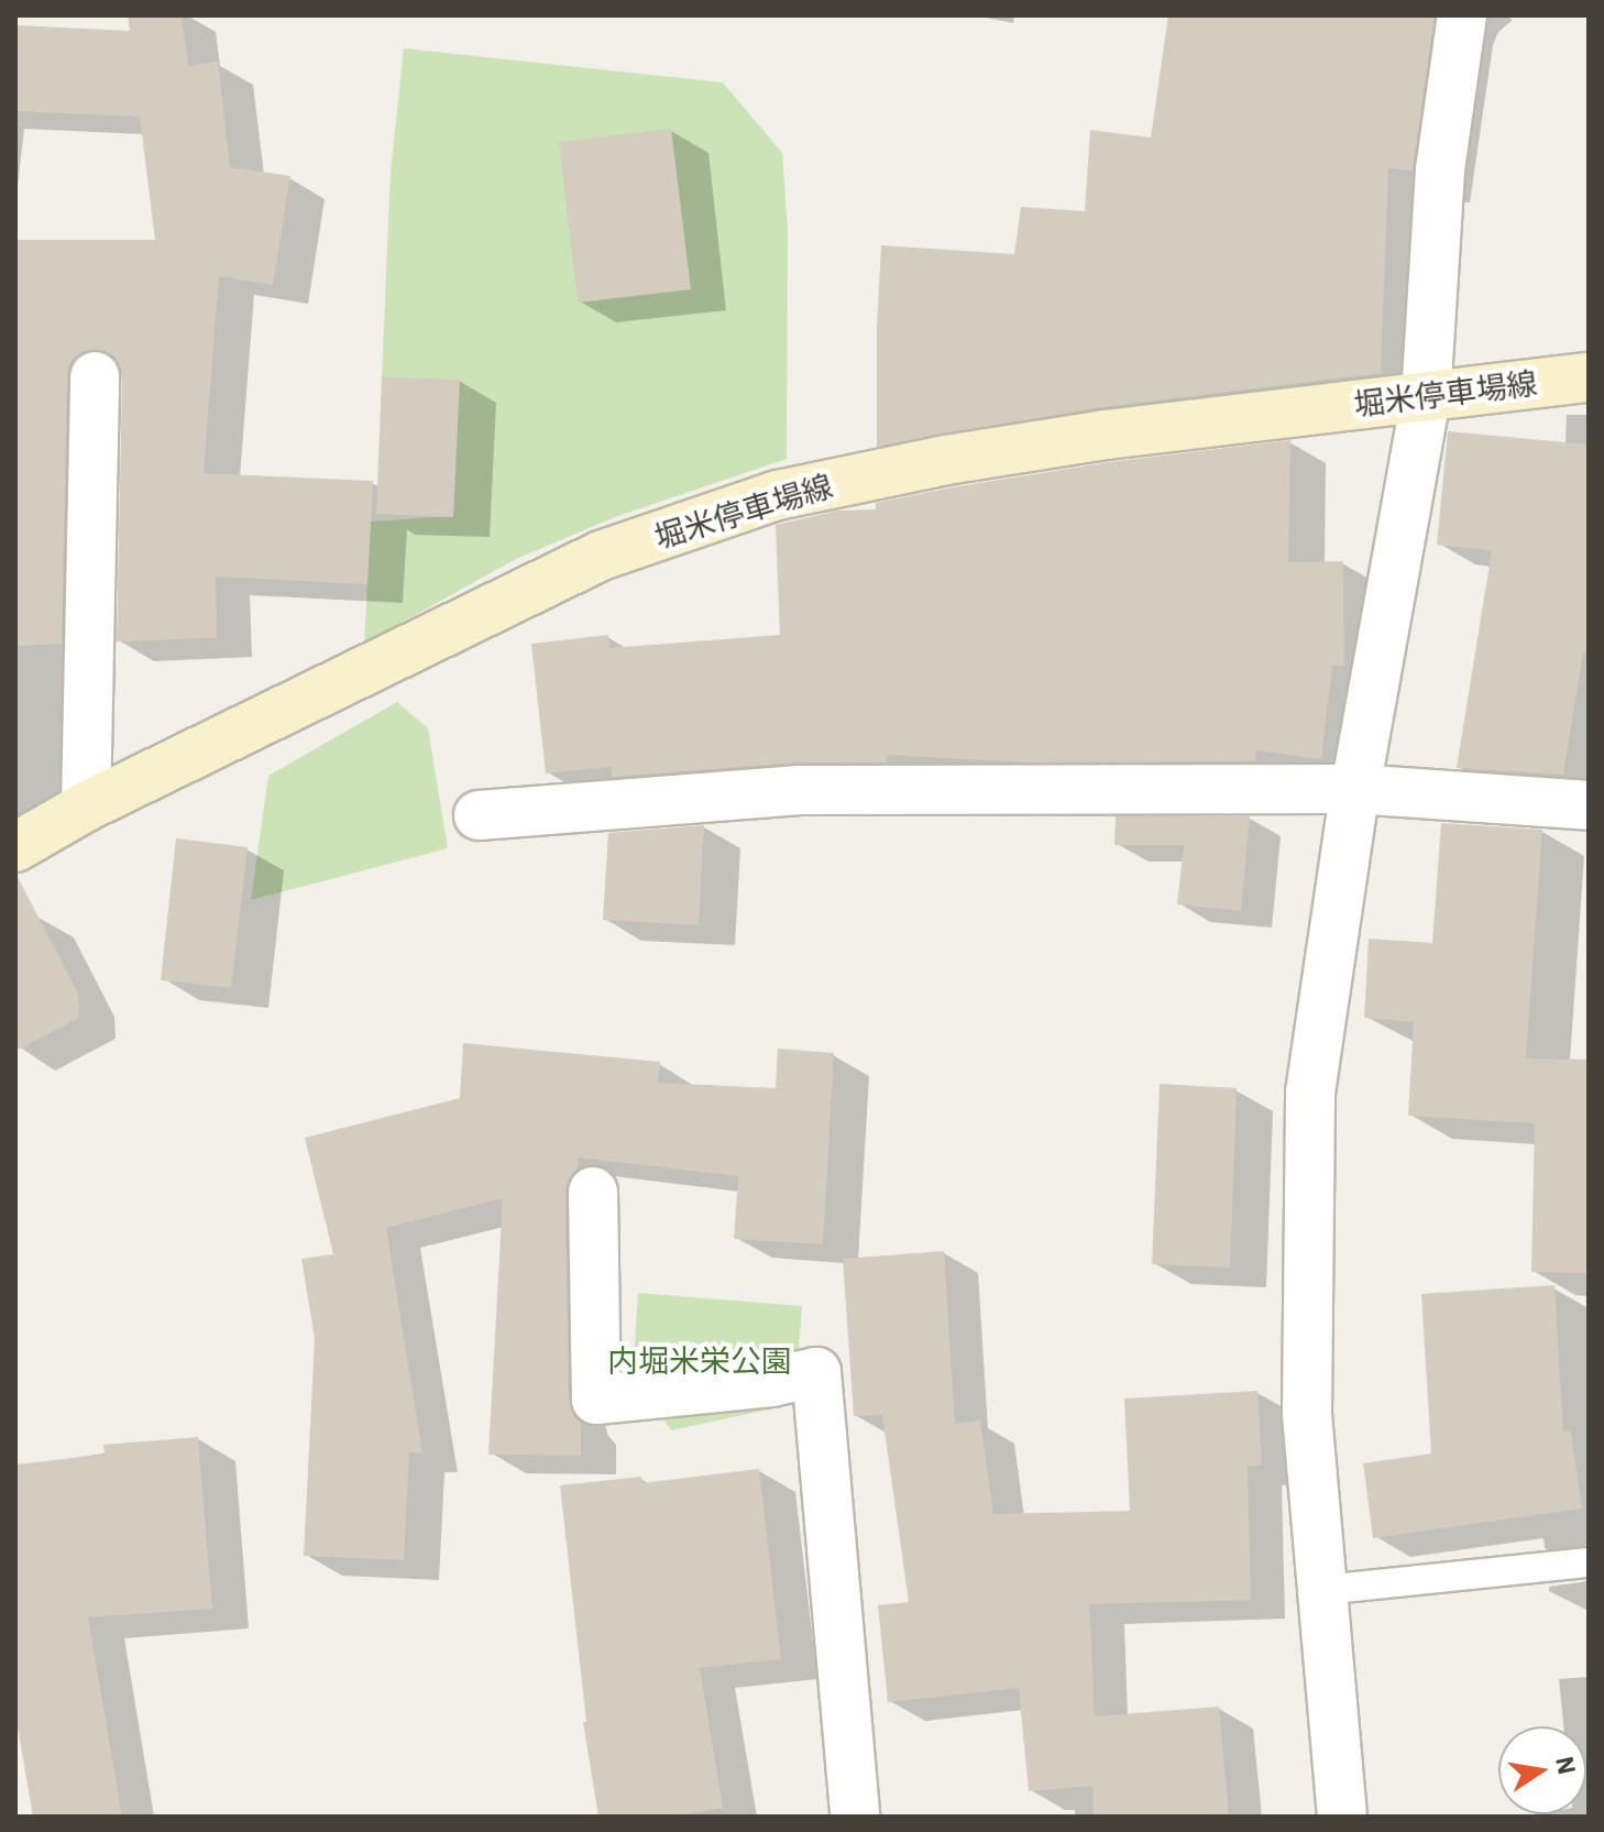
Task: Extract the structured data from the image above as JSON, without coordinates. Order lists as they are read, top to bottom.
{
  "streets": {
    "main road": ["堀米停車場線"]
  },
  "parks": ["内堀米栄公園"],
  "north": "right"
}
